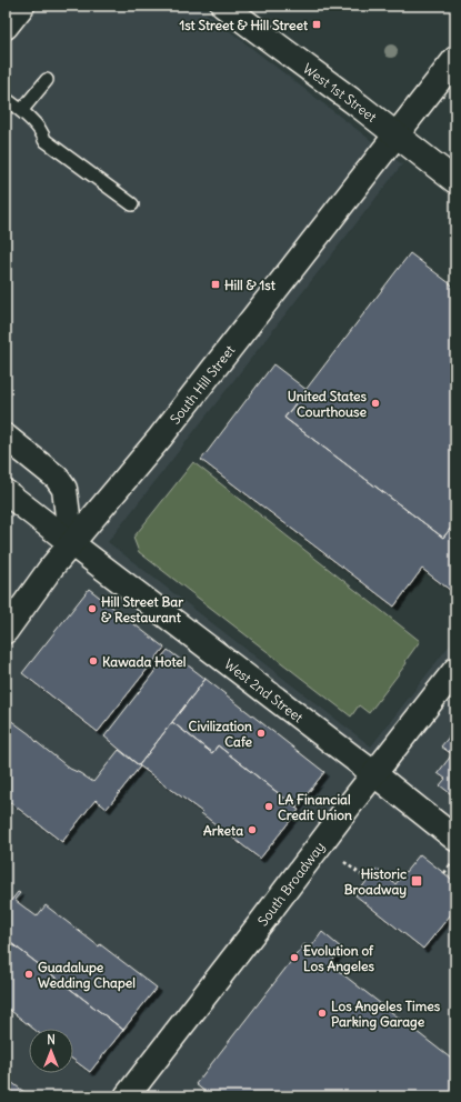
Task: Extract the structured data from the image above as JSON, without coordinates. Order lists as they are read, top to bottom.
{
  "streets": {
    "main road": [
      "West 1st Street",
      "South Hill Street",
      "West 2nd Street",
      "South Broadway"
    ]
  },
  "crossings": [
    ["West 1st Street", "South Hill Street"],
    ["South Hill Street", "West 2nd Street"],
    ["West 2nd Street", "South Broadway"]
  ],
  "places": {
    "transit": ["1st Street & Hill Street", "Hill & 1st", "Historic Broadway"],
    "other": [
      "United States Courthouse",
      "Hill Street Bar & Restaurant",
      "Kawada Hotel",
      "Civilization Cafe",
      "LA Financial Credit Union",
      "Arketa",
      "Evolution of Los Angeles",
      "Guadalupe Wedding Chapel",
      "Los Angeles Times Parking Garage"
    ]
  },
  "north": "top"
}
